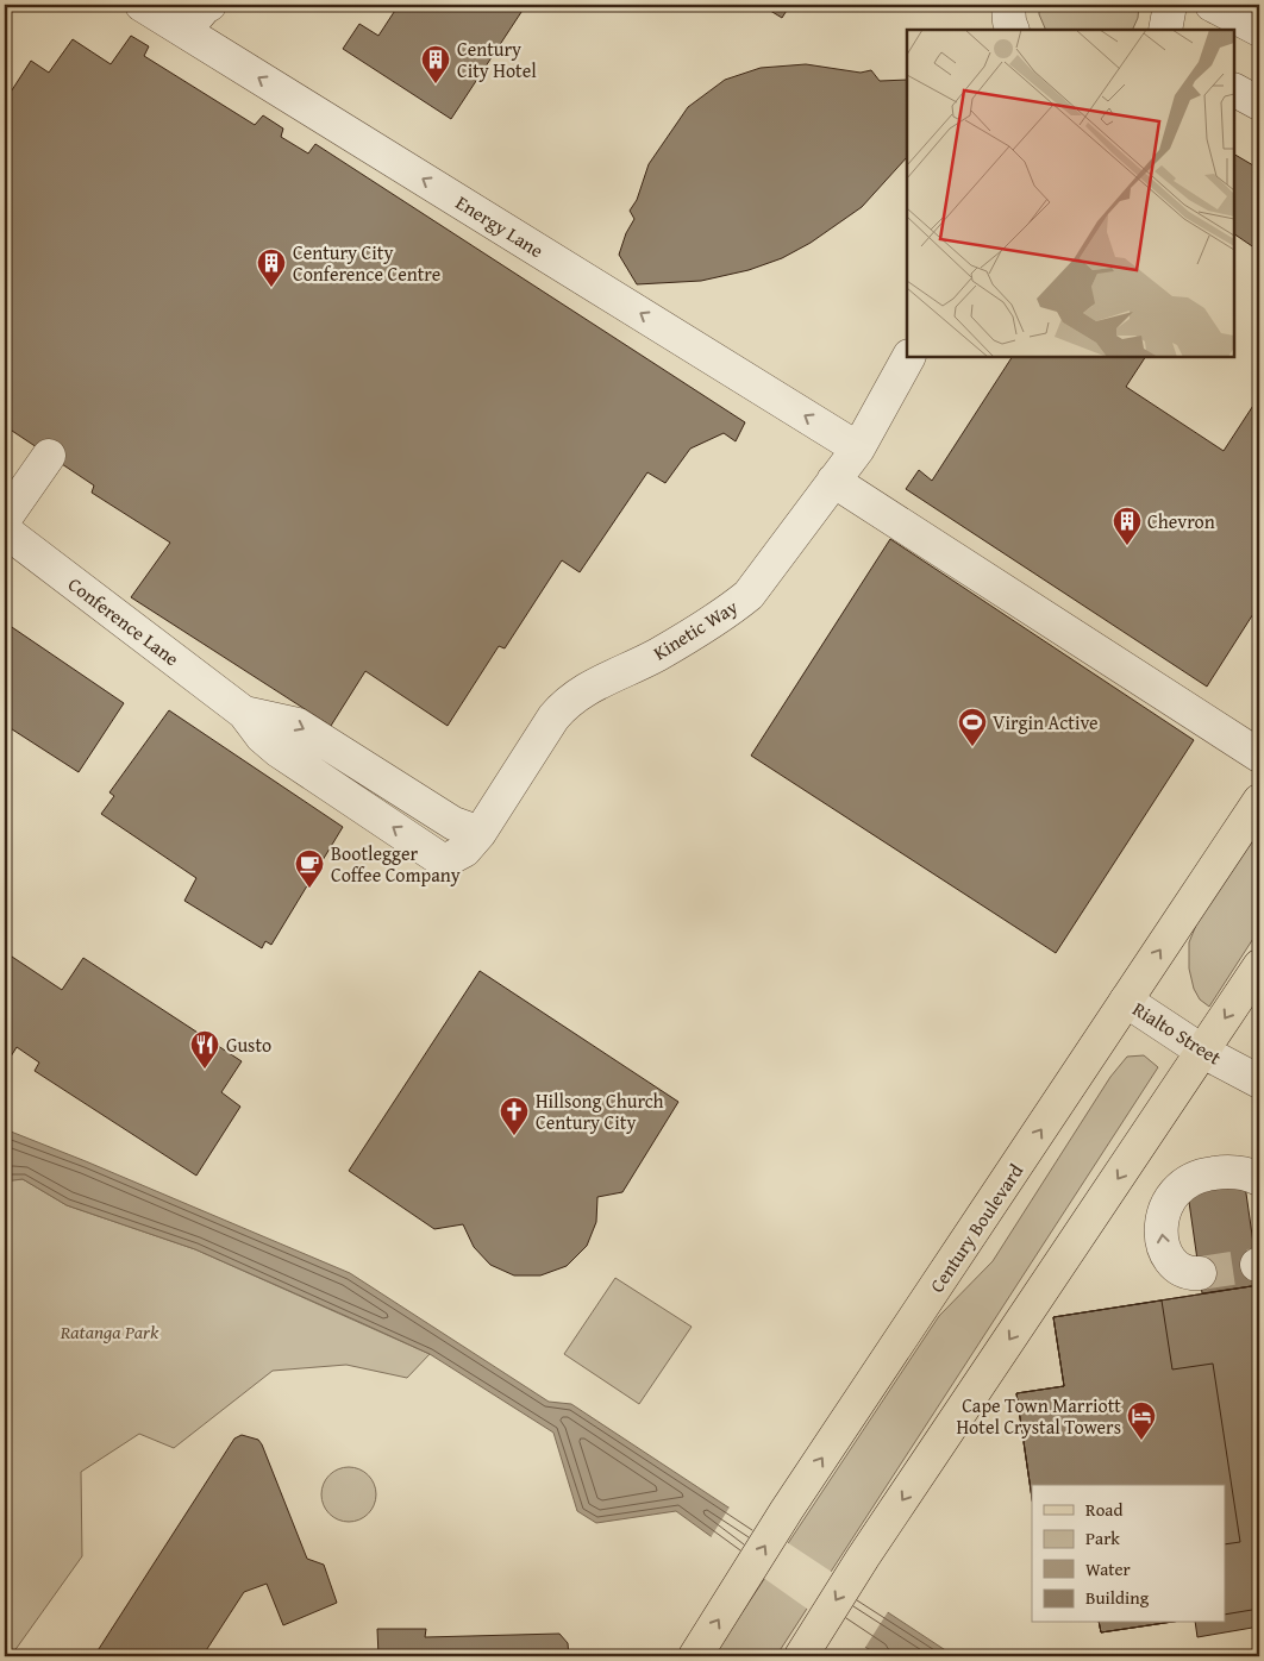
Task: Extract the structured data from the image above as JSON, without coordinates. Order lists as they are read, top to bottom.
{
  "streets": {
    "main road": ["Century Boulevard"],
    "street": [
      "Energy Lane",
      "Conference Lane",
      "Kinetic Way",
      "Rialto Street"
    ]
  },
  "crossings": [
    ["Energy Lane", "Kinetic Way"],
    ["Conference Lane", "Kinetic Way"],
    ["Rialto Street", "Century Boulevard"]
  ],
  "one_way": ["Energy Lane"],
  "parks": ["Ratanga Park"],
  "places": {
    "building": ["Century City Hotel", "Century City Conference Centre", "Chevron"],
    "sports": ["Virgin Active"],
    "cafe": ["Bootlegger Coffee Company"],
    "restaurant": ["Gusto"],
    "church": ["Hillsong Church Century City"],
    "hotel": ["Cape Town Marriott Hotel Crystal Towers"]
  },
  "legend": [
    "Road",
    "Park",
    "Water",
    "Building"
  ]
}
